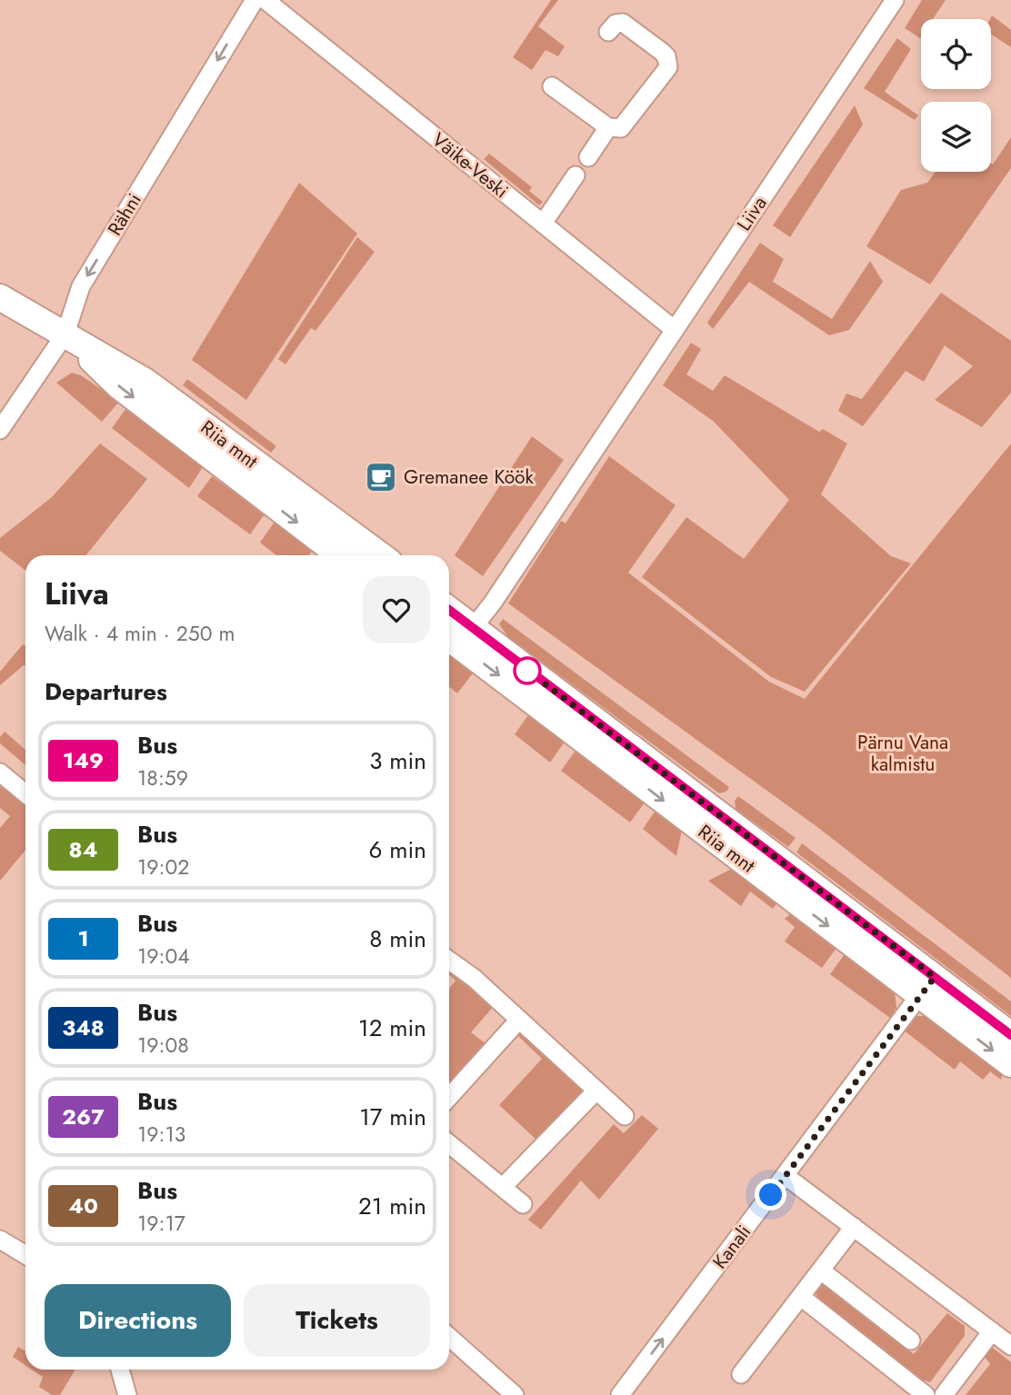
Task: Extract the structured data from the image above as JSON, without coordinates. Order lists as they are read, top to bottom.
{
  "streets": {
    "main road": ["Riia mnt"],
    "street": [
      "Väike-Veski",
      "Liiva",
      "Rähni",
      "Kanali"
    ]
  },
  "crossings": [
    ["Väike-Veski", "Liiva"],
    ["Liiva", "Riia mnt"],
    ["Rähni", "Riia mnt"],
    ["Riia mnt", "Kanali"]
  ],
  "one_way": ["Rähni"],
  "parks": ["Pärnu Vana kalmistu"],
  "places": {
    "cafe": ["Gremanee Köök"]
  },
  "lines": ["bus line 149"],
  "page": {
    "heading": [
      ["Liiva", "Walk · 4 min · 250 m"],
      "Departures"
    ],
    "list": [
      {
        "mark": "149",
        "name": "Bus",
        "note": "18:59",
        "value": "3 min"
      },
      {
        "mark": "84",
        "name": "Bus",
        "note": "19:02",
        "value": "6 min"
      },
      {
        "mark": "1",
        "name": "Bus",
        "note": "19:04",
        "value": "8 min"
      },
      {
        "mark": "348",
        "name": "Bus",
        "note": "19:08",
        "value": "12 min"
      },
      {
        "mark": "267",
        "name": "Bus",
        "note": "19:13",
        "value": "17 min"
      },
      {
        "mark": "40",
        "name": "Bus",
        "note": "19:17",
        "value": "21 min"
      }
    ],
    "buttons": ["Directions", "Tickets"]
  }
}
